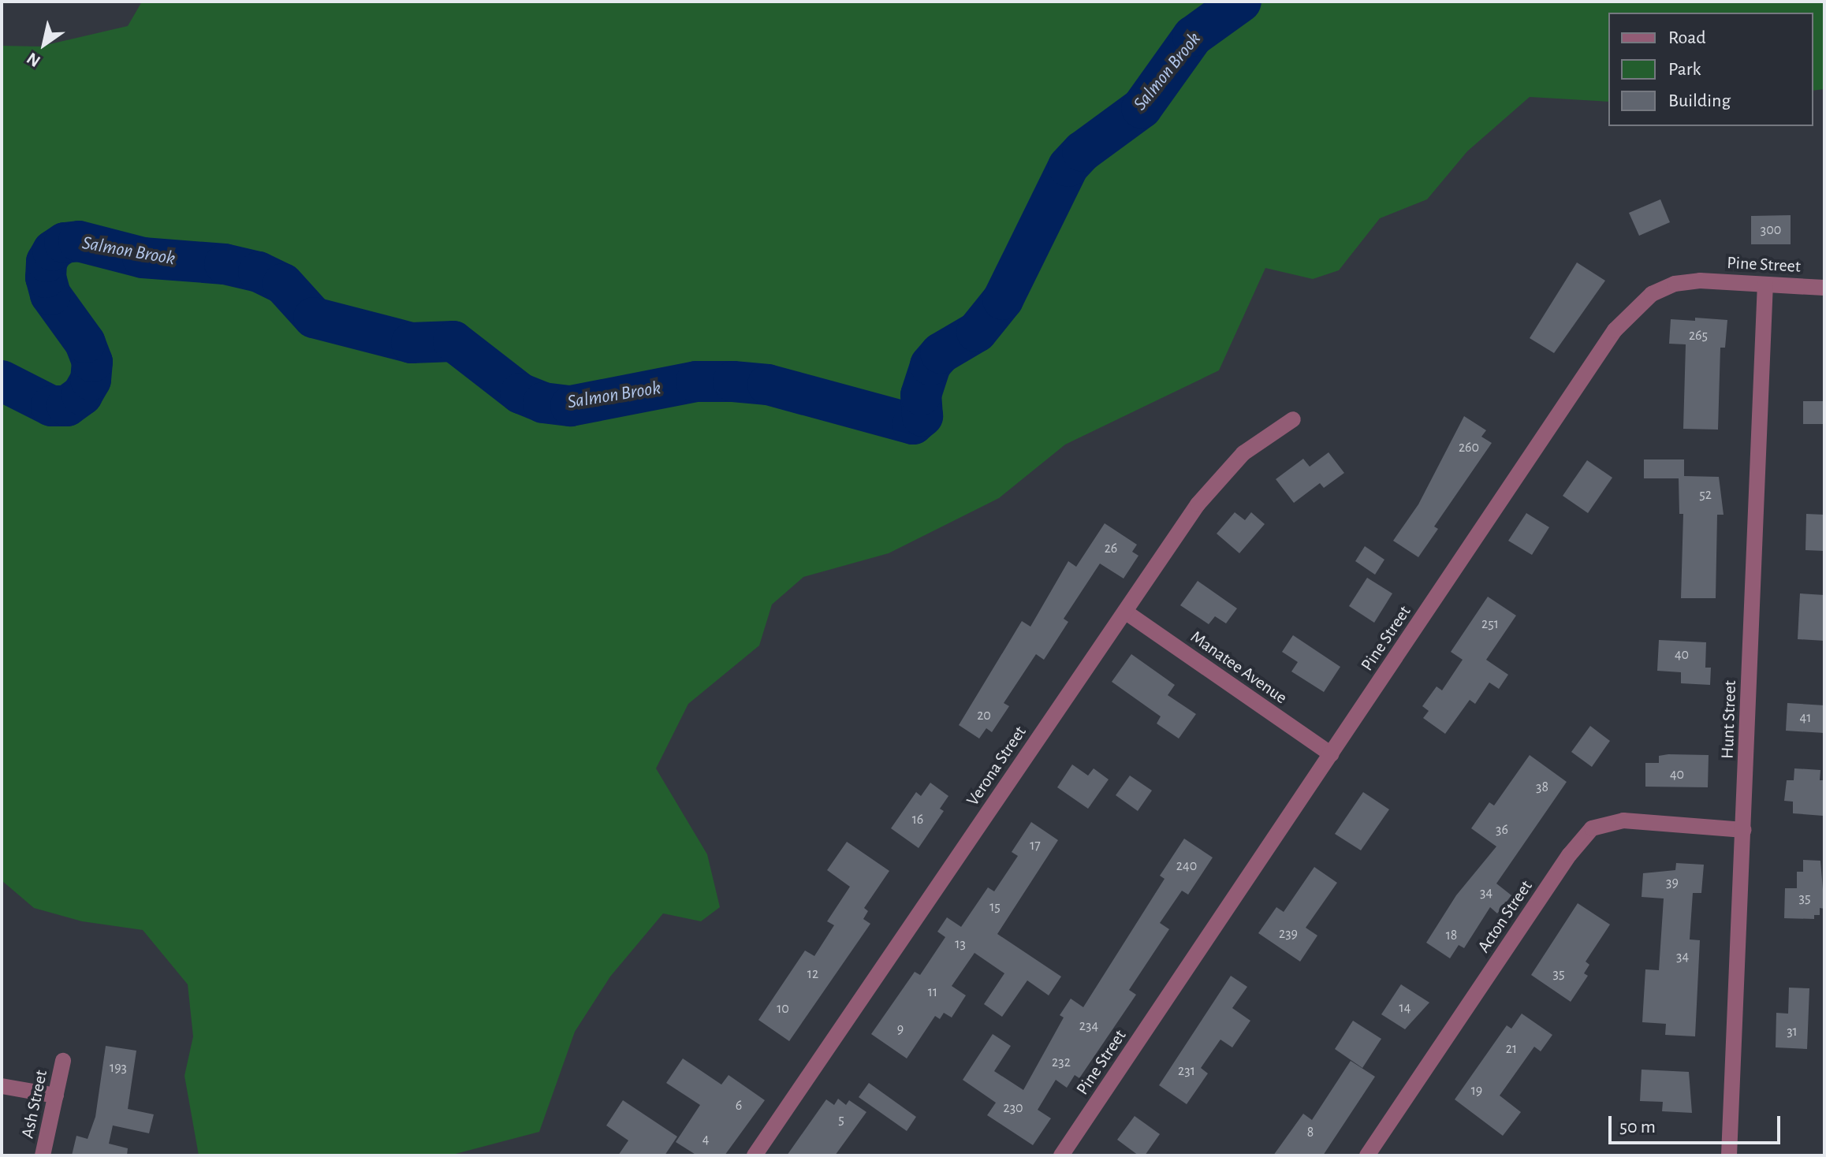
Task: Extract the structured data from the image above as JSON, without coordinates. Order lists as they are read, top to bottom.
{
  "streets": {
    "street": [
      "Pine Street",
      "Manatee Avenue",
      "Hunt Street",
      "Verona Street",
      "Acton Street",
      "Ash Street"
    ]
  },
  "crossings": [
    ["Pine Street", "Manatee Avenue"],
    ["Pine Street", "Hunt Street"],
    ["Manatee Avenue", "Verona Street"],
    ["Hunt Street", "Acton Street"]
  ],
  "water": ["Salmon Brook"],
  "house_numbers": [
    "300",
    "265",
    "260",
    "52",
    "26",
    "251",
    "40",
    "20",
    "41",
    "40",
    "38",
    "16",
    "36",
    "17",
    "240",
    "39",
    "34",
    "35",
    "15",
    "239",
    "18",
    "13",
    "34",
    "12",
    "35",
    "11",
    "14",
    "10",
    "234",
    "9",
    "31",
    "21",
    "232",
    "193",
    "231",
    "19",
    "6",
    "230",
    "5",
    "8",
    "4"
  ],
  "legend": ["Road", "Park", "Building"],
  "scale_bar": "50 m",
  "north": "bottom left"
}
